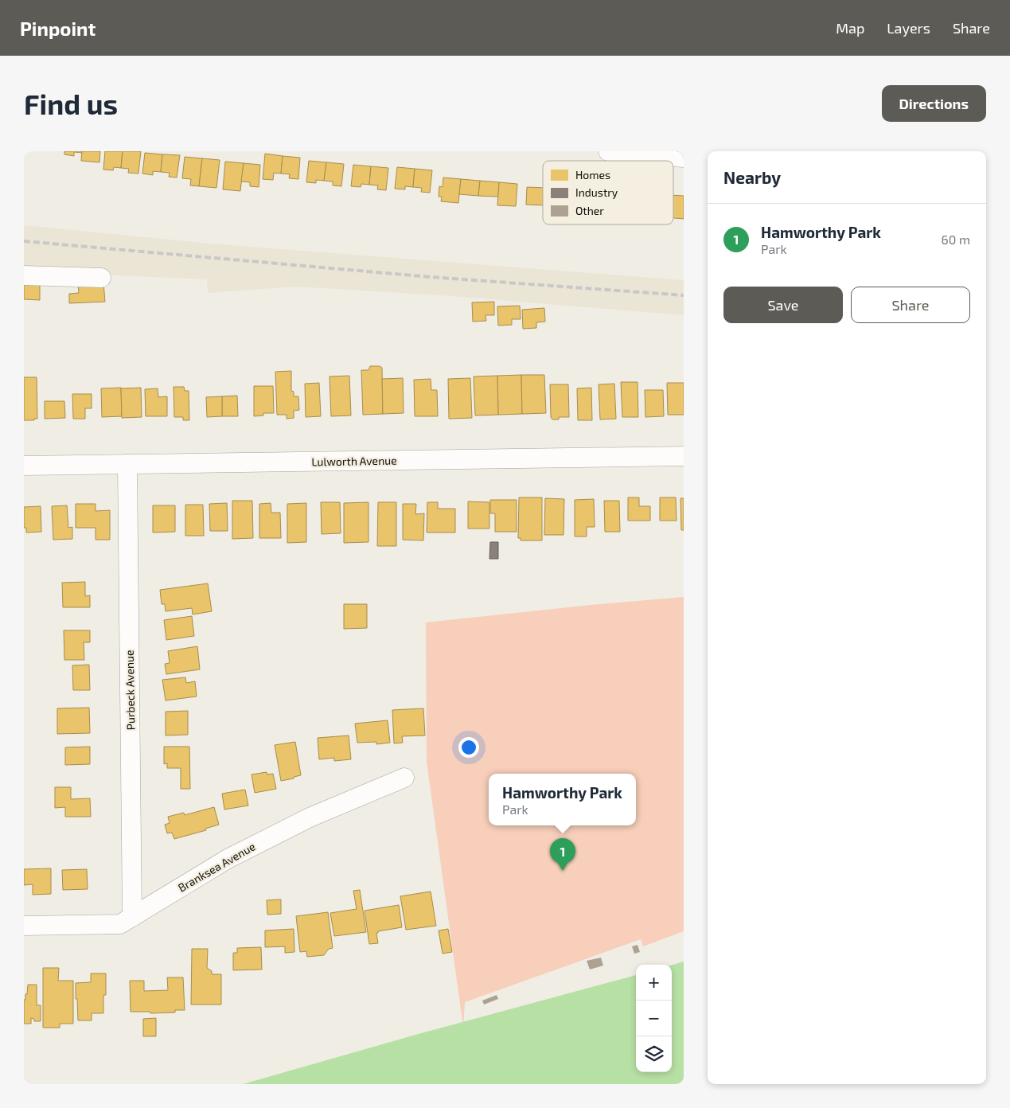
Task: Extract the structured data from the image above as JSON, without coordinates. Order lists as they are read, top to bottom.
{
  "streets": {
    "street": ["Lulworth Avenue", "Purbeck Avenue", "Branksea Avenue"]
  },
  "crossings": [
    ["Lulworth Avenue", "Purbeck Avenue"],
    ["Purbeck Avenue", "Branksea Avenue"]
  ],
  "legend": ["Homes", "Industry", "Other"],
  "page": {
    "header": "Pinpoint",
    "nav": ["Map", "Layers", "Share"],
    "buttons": [
      "Directions",
      ["Save", "Share"]
    ],
    "title": "Find us",
    "heading": "Nearby",
    "list": [
      {
        "mark": "1",
        "name": "Hamworthy Park",
        "note": "Park",
        "value": "60 m"
      }
    ],
    "popup": ["Hamworthy Park", "Park"],
    "pins": "1",
    "map_buttons": ["+", "−"]
  }
}
